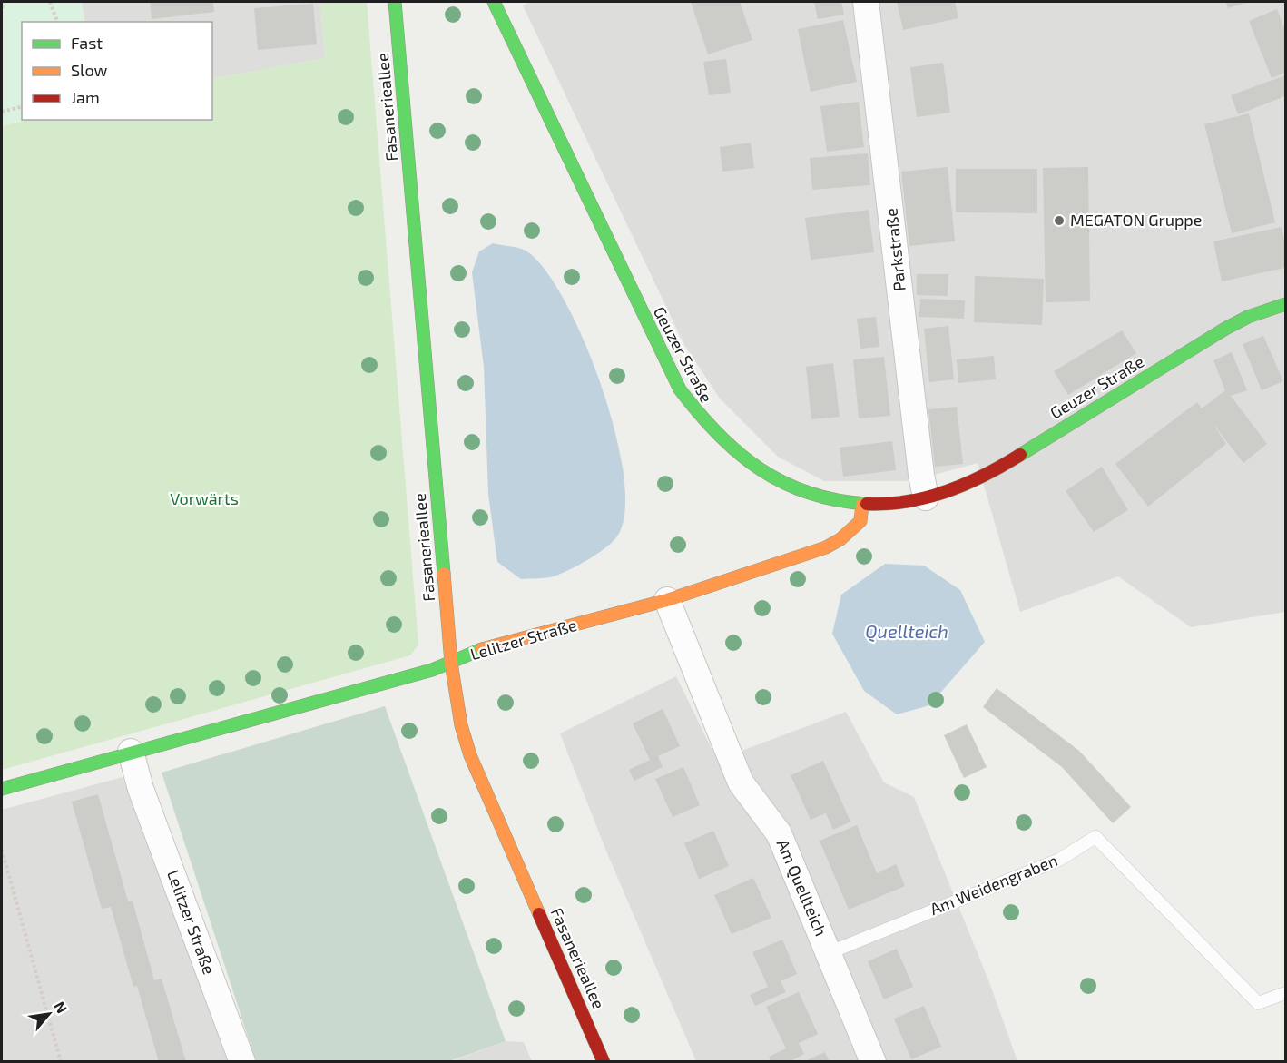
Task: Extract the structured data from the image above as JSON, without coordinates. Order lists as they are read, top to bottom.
{
  "streets": {
    "street": [
      "Fasanerieallee",
      "Parkstraße",
      "Geuzer Straße",
      "Lelitzer Straße",
      "Am Quellteich"
    ],
    "lane": ["Am Weidengraben"]
  },
  "crossings": [
    ["Fasanerieallee", "Lelitzer Straße"],
    ["Parkstraße", "Geuzer Straße"],
    ["Geuzer Straße", "Lelitzer Straße"],
    ["Lelitzer Straße", "Am Quellteich"],
    ["Am Weidengraben", "Am Quellteich"]
  ],
  "water": ["Quellteich"],
  "parks": ["Vorwärts"],
  "places": ["MEGATON Gruppe"],
  "legend": ["Fast", "Slow", "Jam"],
  "north": "top right"
}
